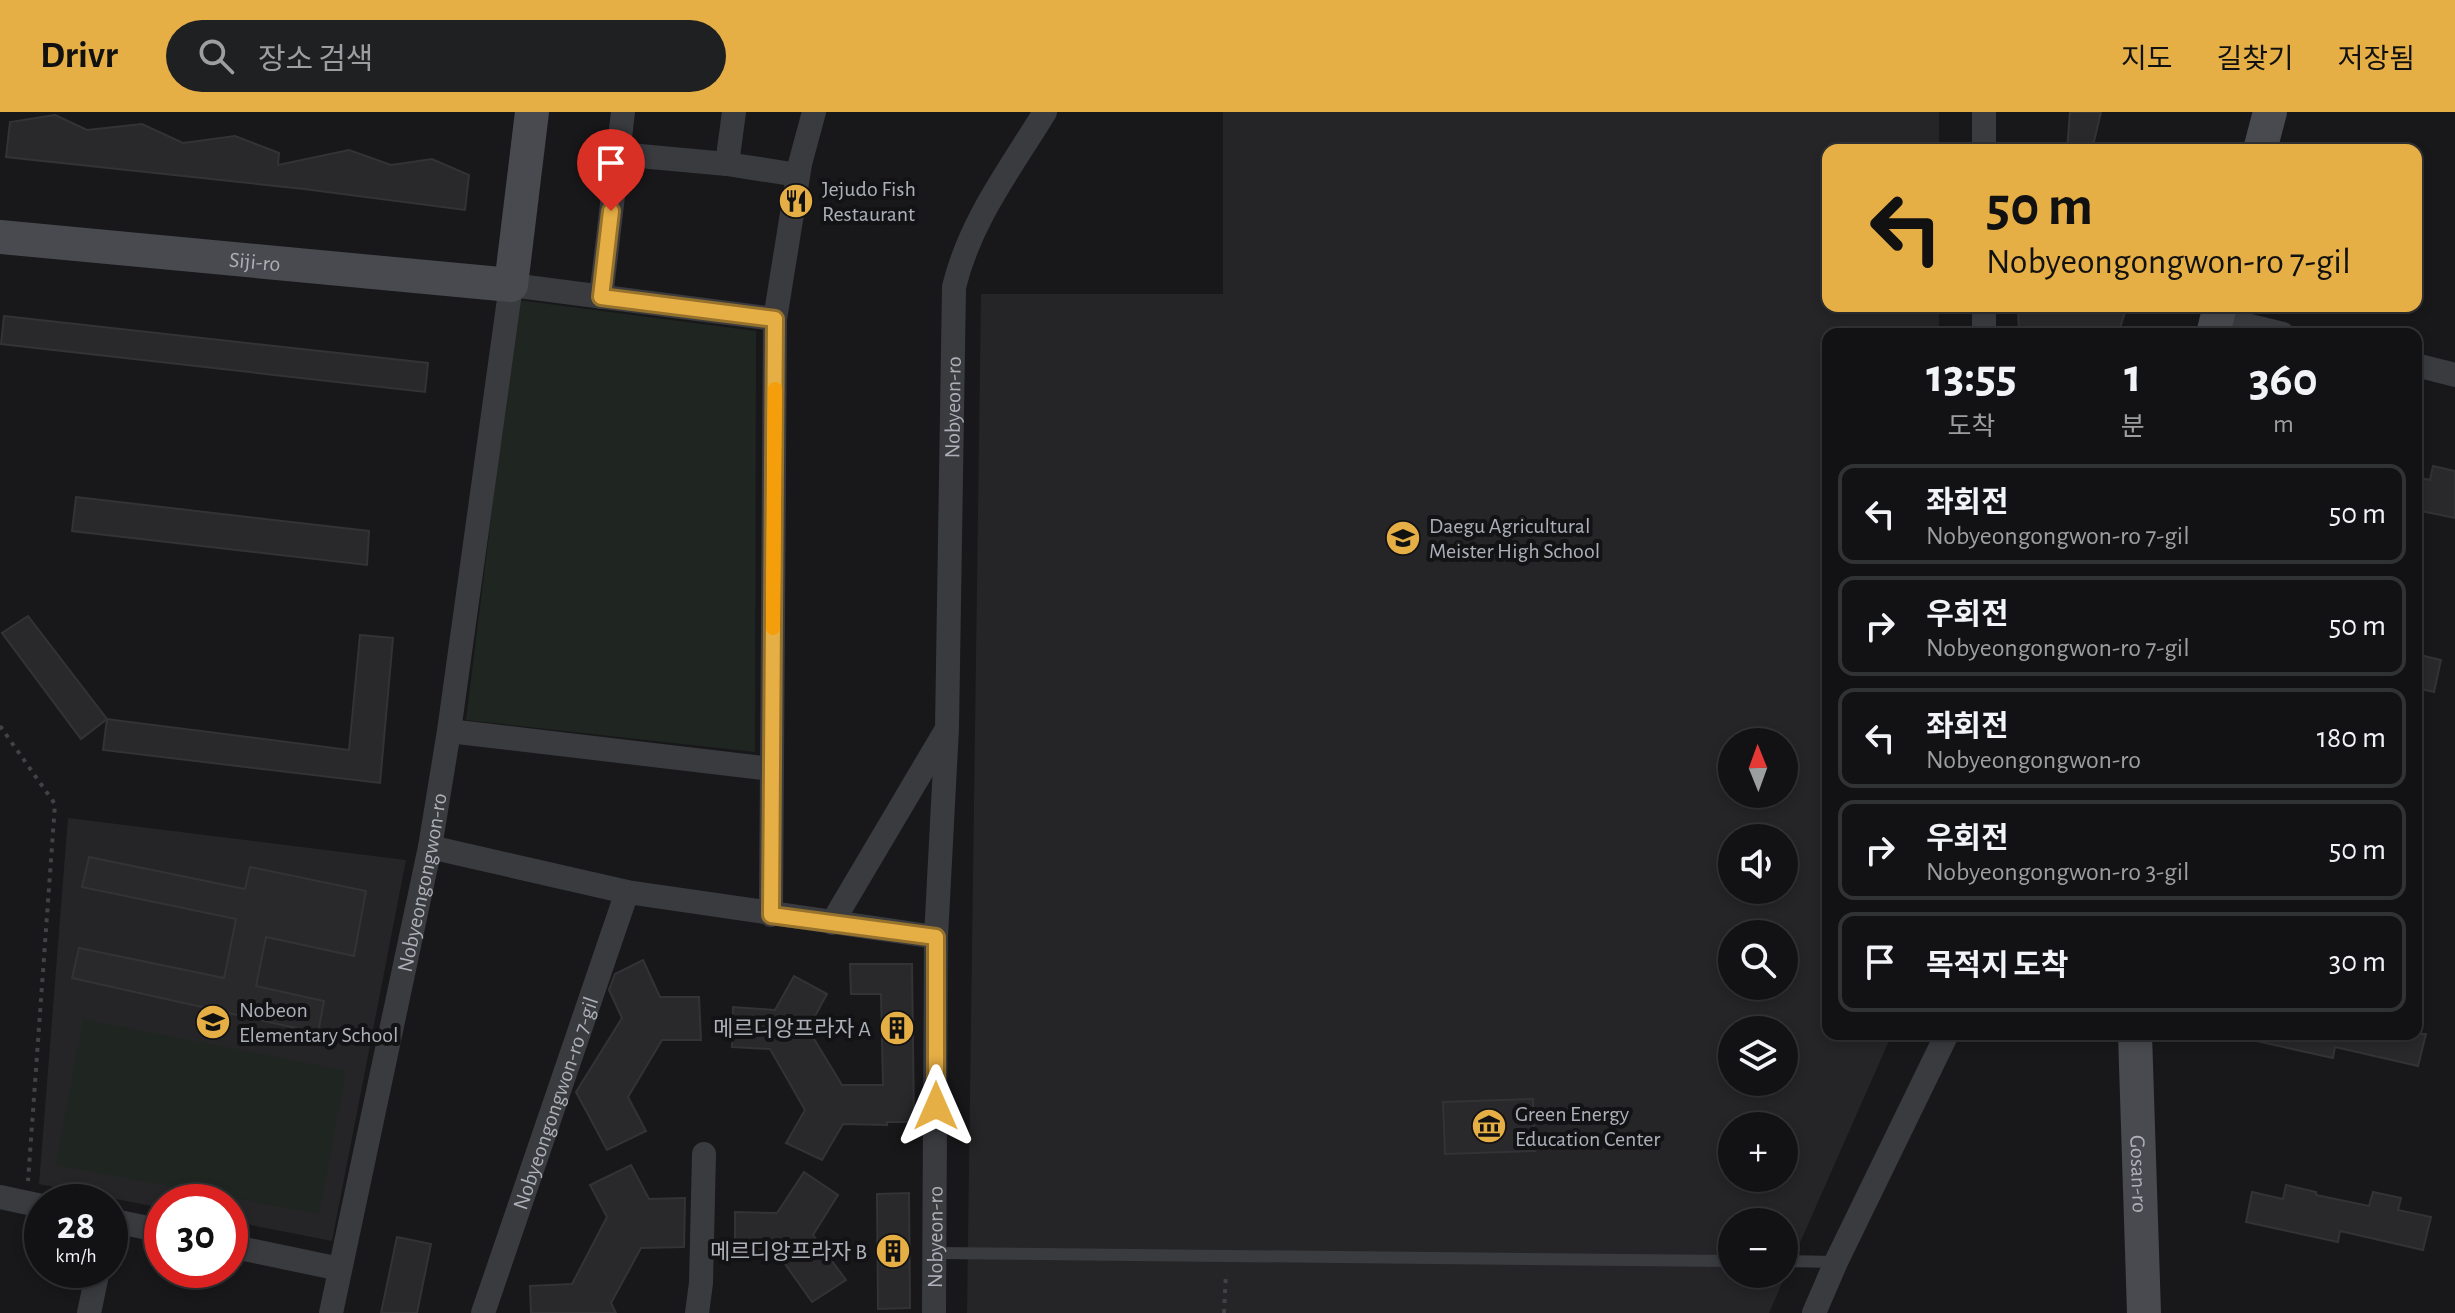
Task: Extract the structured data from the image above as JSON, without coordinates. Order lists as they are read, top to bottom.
{
  "streets": {
    "street": [
      "Siji-ro",
      "Nobyeon-ro",
      "Nobyeongongwon-ro",
      "Nobyeongongwon-ro 7-gil",
      "Gosan-ro"
    ]
  },
  "crossings": [
    ["Siji-ro", "Nobyeongongwon-ro"]
  ],
  "places": {
    "restaurant": ["Jejudo Fish Restaurant"],
    "school or university": ["Daegu Agricultural Meister High School", "Nobeon Elementary School"],
    "building": ["메르디앙프라자 A", "메르디앙프라자 B"],
    "museum": ["Green Energy Education Center"]
  },
  "north": "top",
  "page": {
    "header": "Drivr",
    "search": "장소 검색",
    "nav": ["지도", "길찾기", "저장됨"],
    "turn": ["50 m", "Nobyeongongwon-ro 7-gil"],
    "eta": [
      "13:55",
      "도착",
      "1",
      "분",
      "360",
      "m"
    ],
    "list": [
      {
        "name": "좌회전",
        "note": "Nobyeongongwon-ro 7-gil",
        "value": "50 m"
      },
      {
        "name": "우회전",
        "note": "Nobyeongongwon-ro 7-gil",
        "value": "50 m"
      },
      {
        "name": "좌회전",
        "note": "Nobyeongongwon-ro",
        "value": "180 m"
      },
      {
        "name": "우회전",
        "note": "Nobyeongongwon-ro 3-gil",
        "value": "50 m"
      },
      {
        "name": "목적지 도착",
        "value": "30 m"
      }
    ],
    "map_buttons": ["+", "−"],
    "speed": "28 km/h",
    "limit": "30"
  }
}
